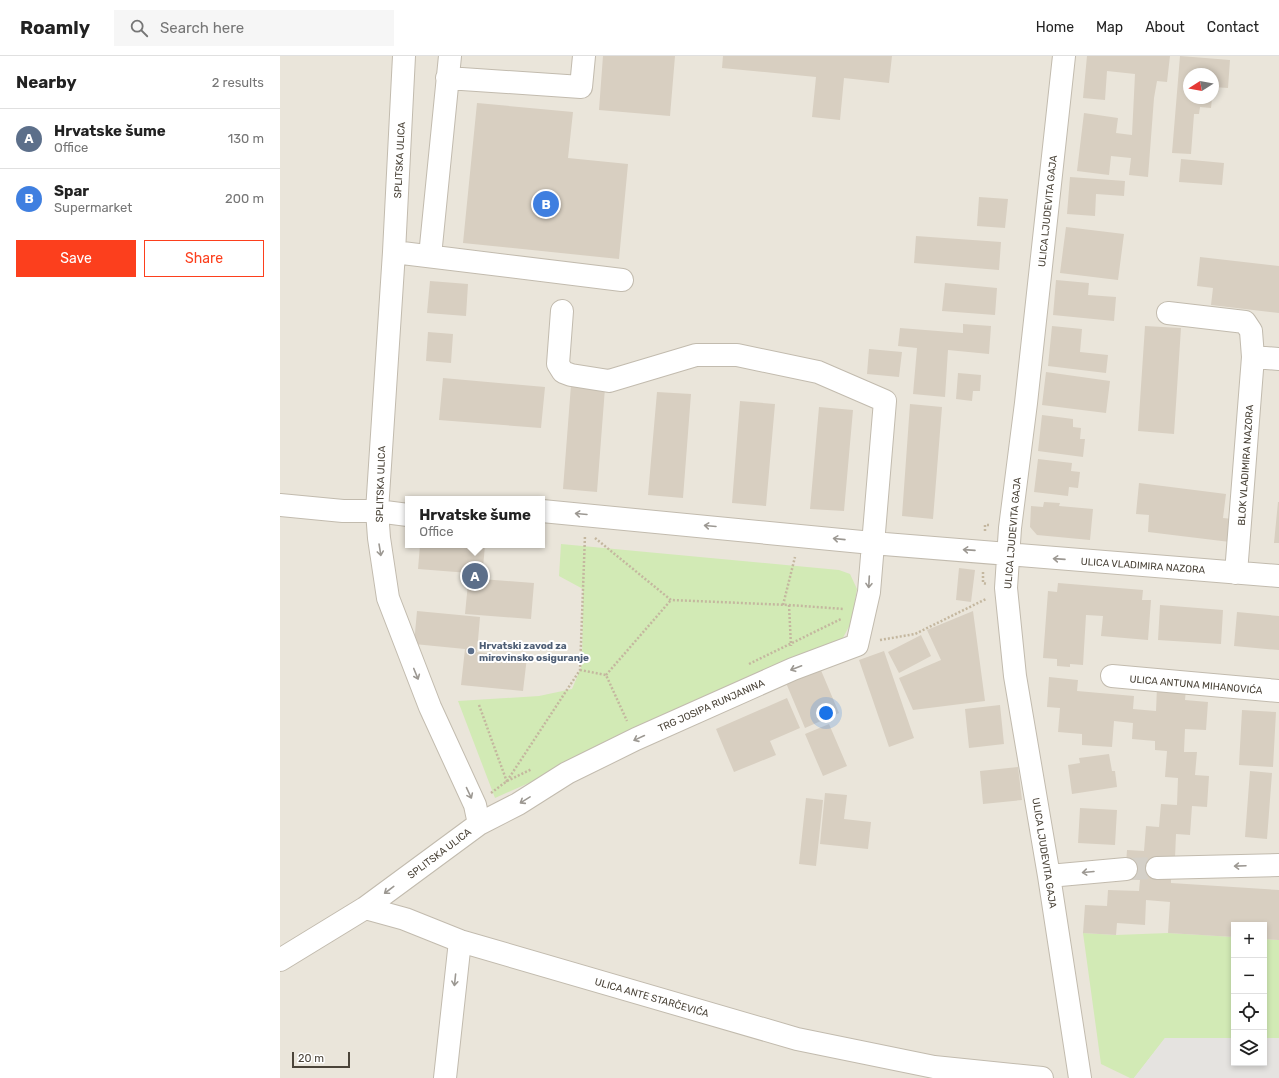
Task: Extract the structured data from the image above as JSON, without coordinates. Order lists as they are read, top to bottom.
{
  "streets": {
    "street": [
      "SPLITSKA ULICA",
      "ULICA LJUDEVITA GAJA",
      "BLOK VLADIMIRA NAZORA",
      "ULICA VLADIMIRA NAZORA",
      "ULICA ANTUNA MIHANOVIĆA",
      "TRG JOSIPA RUNJANINA",
      "ULICA ANTE STARČEVIĆA"
    ]
  },
  "crossings": [
    ["SPLITSKA ULICA", "TRG JOSIPA RUNJANINA"],
    ["SPLITSKA ULICA", "ULICA ANTE STARČEVIĆA"],
    ["ULICA LJUDEVITA GAJA", "ULICA VLADIMIRA NAZORA"],
    ["BLOK VLADIMIRA NAZORA", "ULICA VLADIMIRA NAZORA"]
  ],
  "one_way": ["SPLITSKA ULICA", "ULICA VLADIMIRA NAZORA", "TRG JOSIPA RUNJANINA"],
  "places": ["Hrvatski zavod za mirovinsko osiguranje"],
  "scale_bar": "20 m",
  "north": "left",
  "page": {
    "header": "Roamly",
    "search": "Search here",
    "nav": [
      "Home",
      "Map",
      "About",
      "Contact"
    ],
    "heading": ["Nearby", "2 results"],
    "list": [
      {
        "mark": "A",
        "name": "Hrvatske šume",
        "note": "Office",
        "value": "130 m"
      },
      {
        "mark": "B",
        "name": "Spar",
        "note": "Supermarket",
        "value": "200 m"
      }
    ],
    "pins": ["B", "A"],
    "buttons": ["Save", "Share"],
    "popup": ["Hrvatske šume", "Office"],
    "map_buttons": ["+", "−"],
    "scale": "20 m"
  }
}
